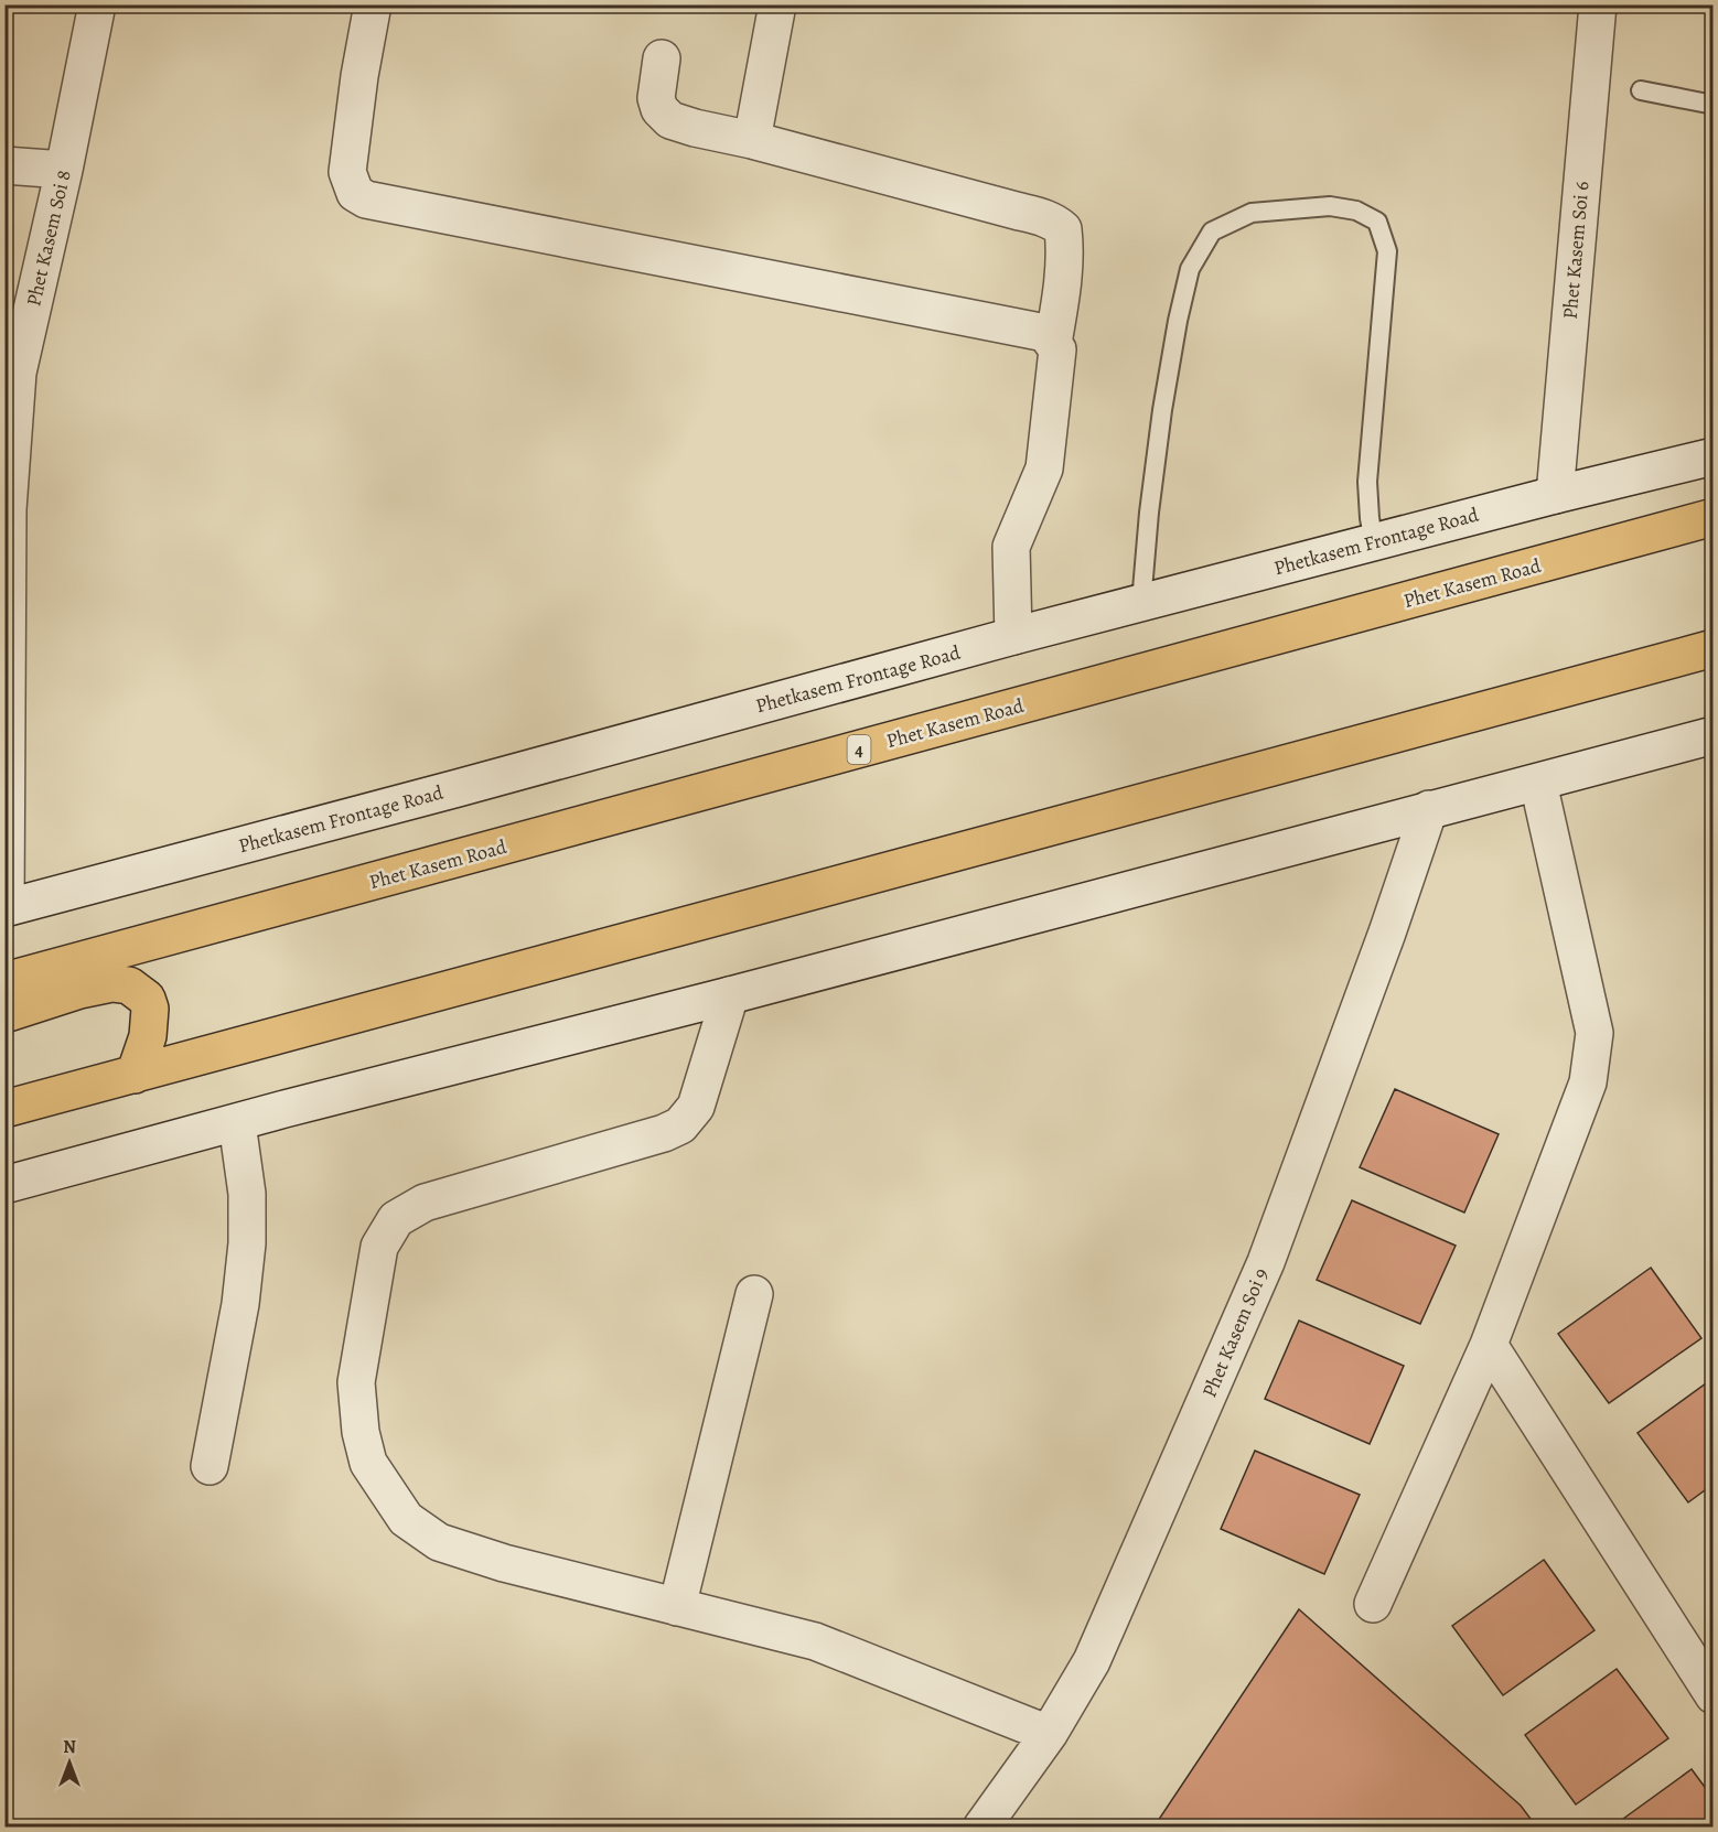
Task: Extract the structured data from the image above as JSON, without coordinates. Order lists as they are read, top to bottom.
{
  "streets": {
    "highway": ["Phet Kasem Road", "4"],
    "street": [
      "Phet Kasem Soi 8",
      "Phet Kasem Soi 6",
      "Phetkasem Frontage Road",
      "Phet Kasem Soi 9"
    ]
  },
  "crossings": [
    ["Phet Kasem Soi 8", "Phetkasem Frontage Road"],
    ["Phet Kasem Soi 6", "Phetkasem Frontage Road"]
  ],
  "north": "top"
}
